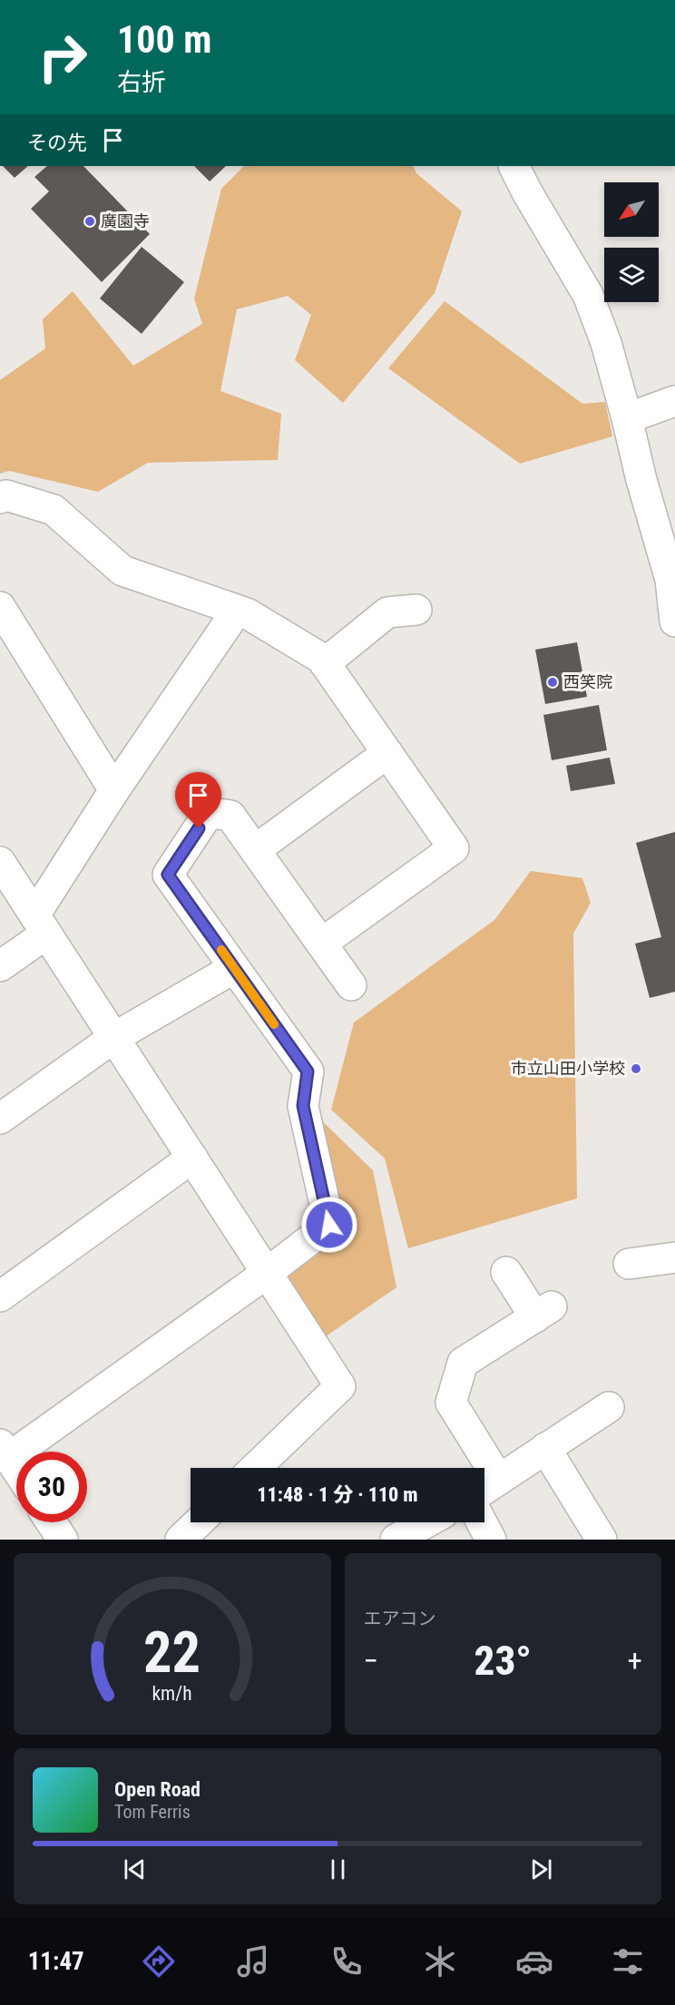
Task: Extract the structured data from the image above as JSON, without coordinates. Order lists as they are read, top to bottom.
{
  "places": ["廣園寺", "西笑院", "市立山田小学校"],
  "north": "bottom left",
  "page": {
    "turn": ["100 m", "右折"],
    "then": "その先",
    "limit": "30",
    "trip": "11:48 · 1 分 · 110 m",
    "tile": "エアコン",
    "heat": ["−", "23°", "+"],
    "song": ["Open Road", "Tom Ferris"],
    "tabs": "11:47",
    "gauge": ["22", "km/h"]
  }
}
